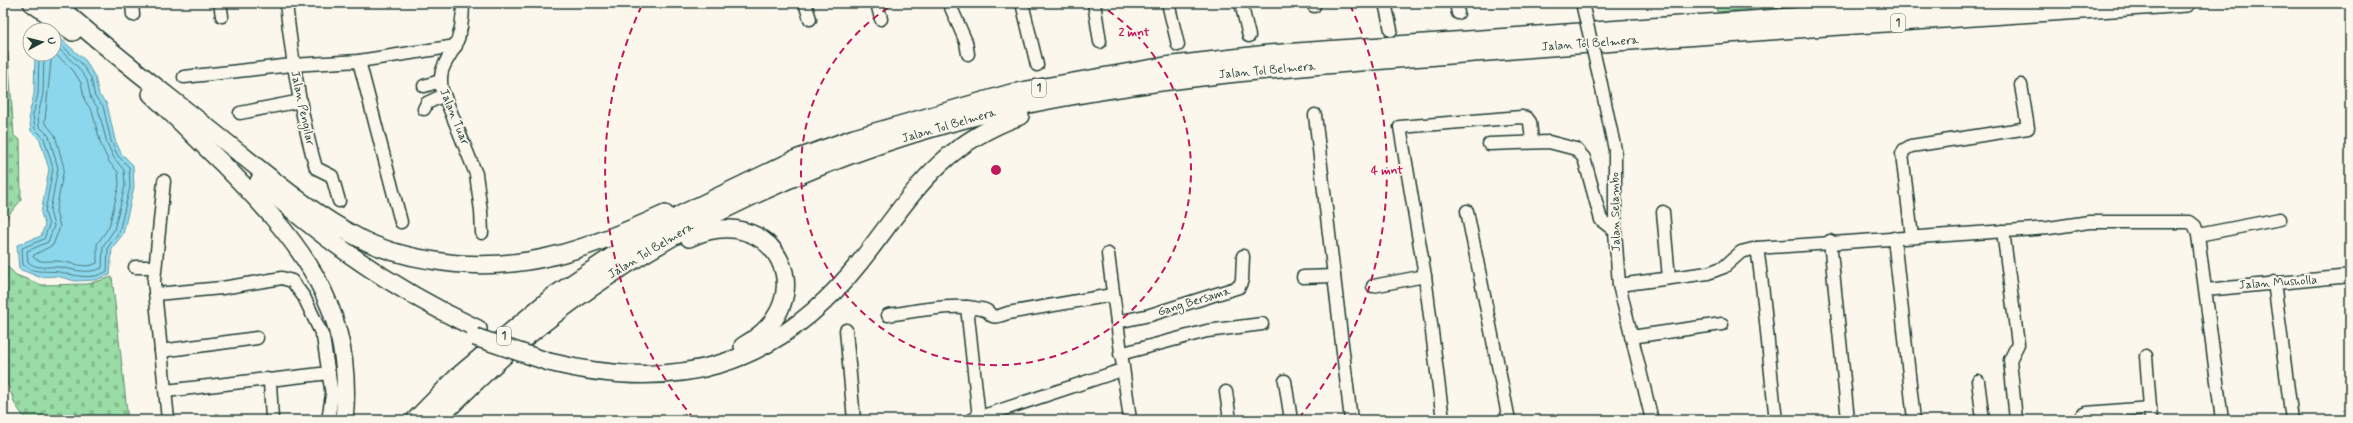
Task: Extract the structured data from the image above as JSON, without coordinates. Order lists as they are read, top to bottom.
{
  "streets": {
    "highway": ["1", "Jalan Tol Belmera"],
    "street": [
      "Jalan Pengilar",
      "Jalan Tuar",
      "Jalan Selambo",
      "Jalan Musholla",
      "Gang Bersama"
    ]
  },
  "north": "right",
  "rings": ["2 mnt", "4 mnt"]
}
